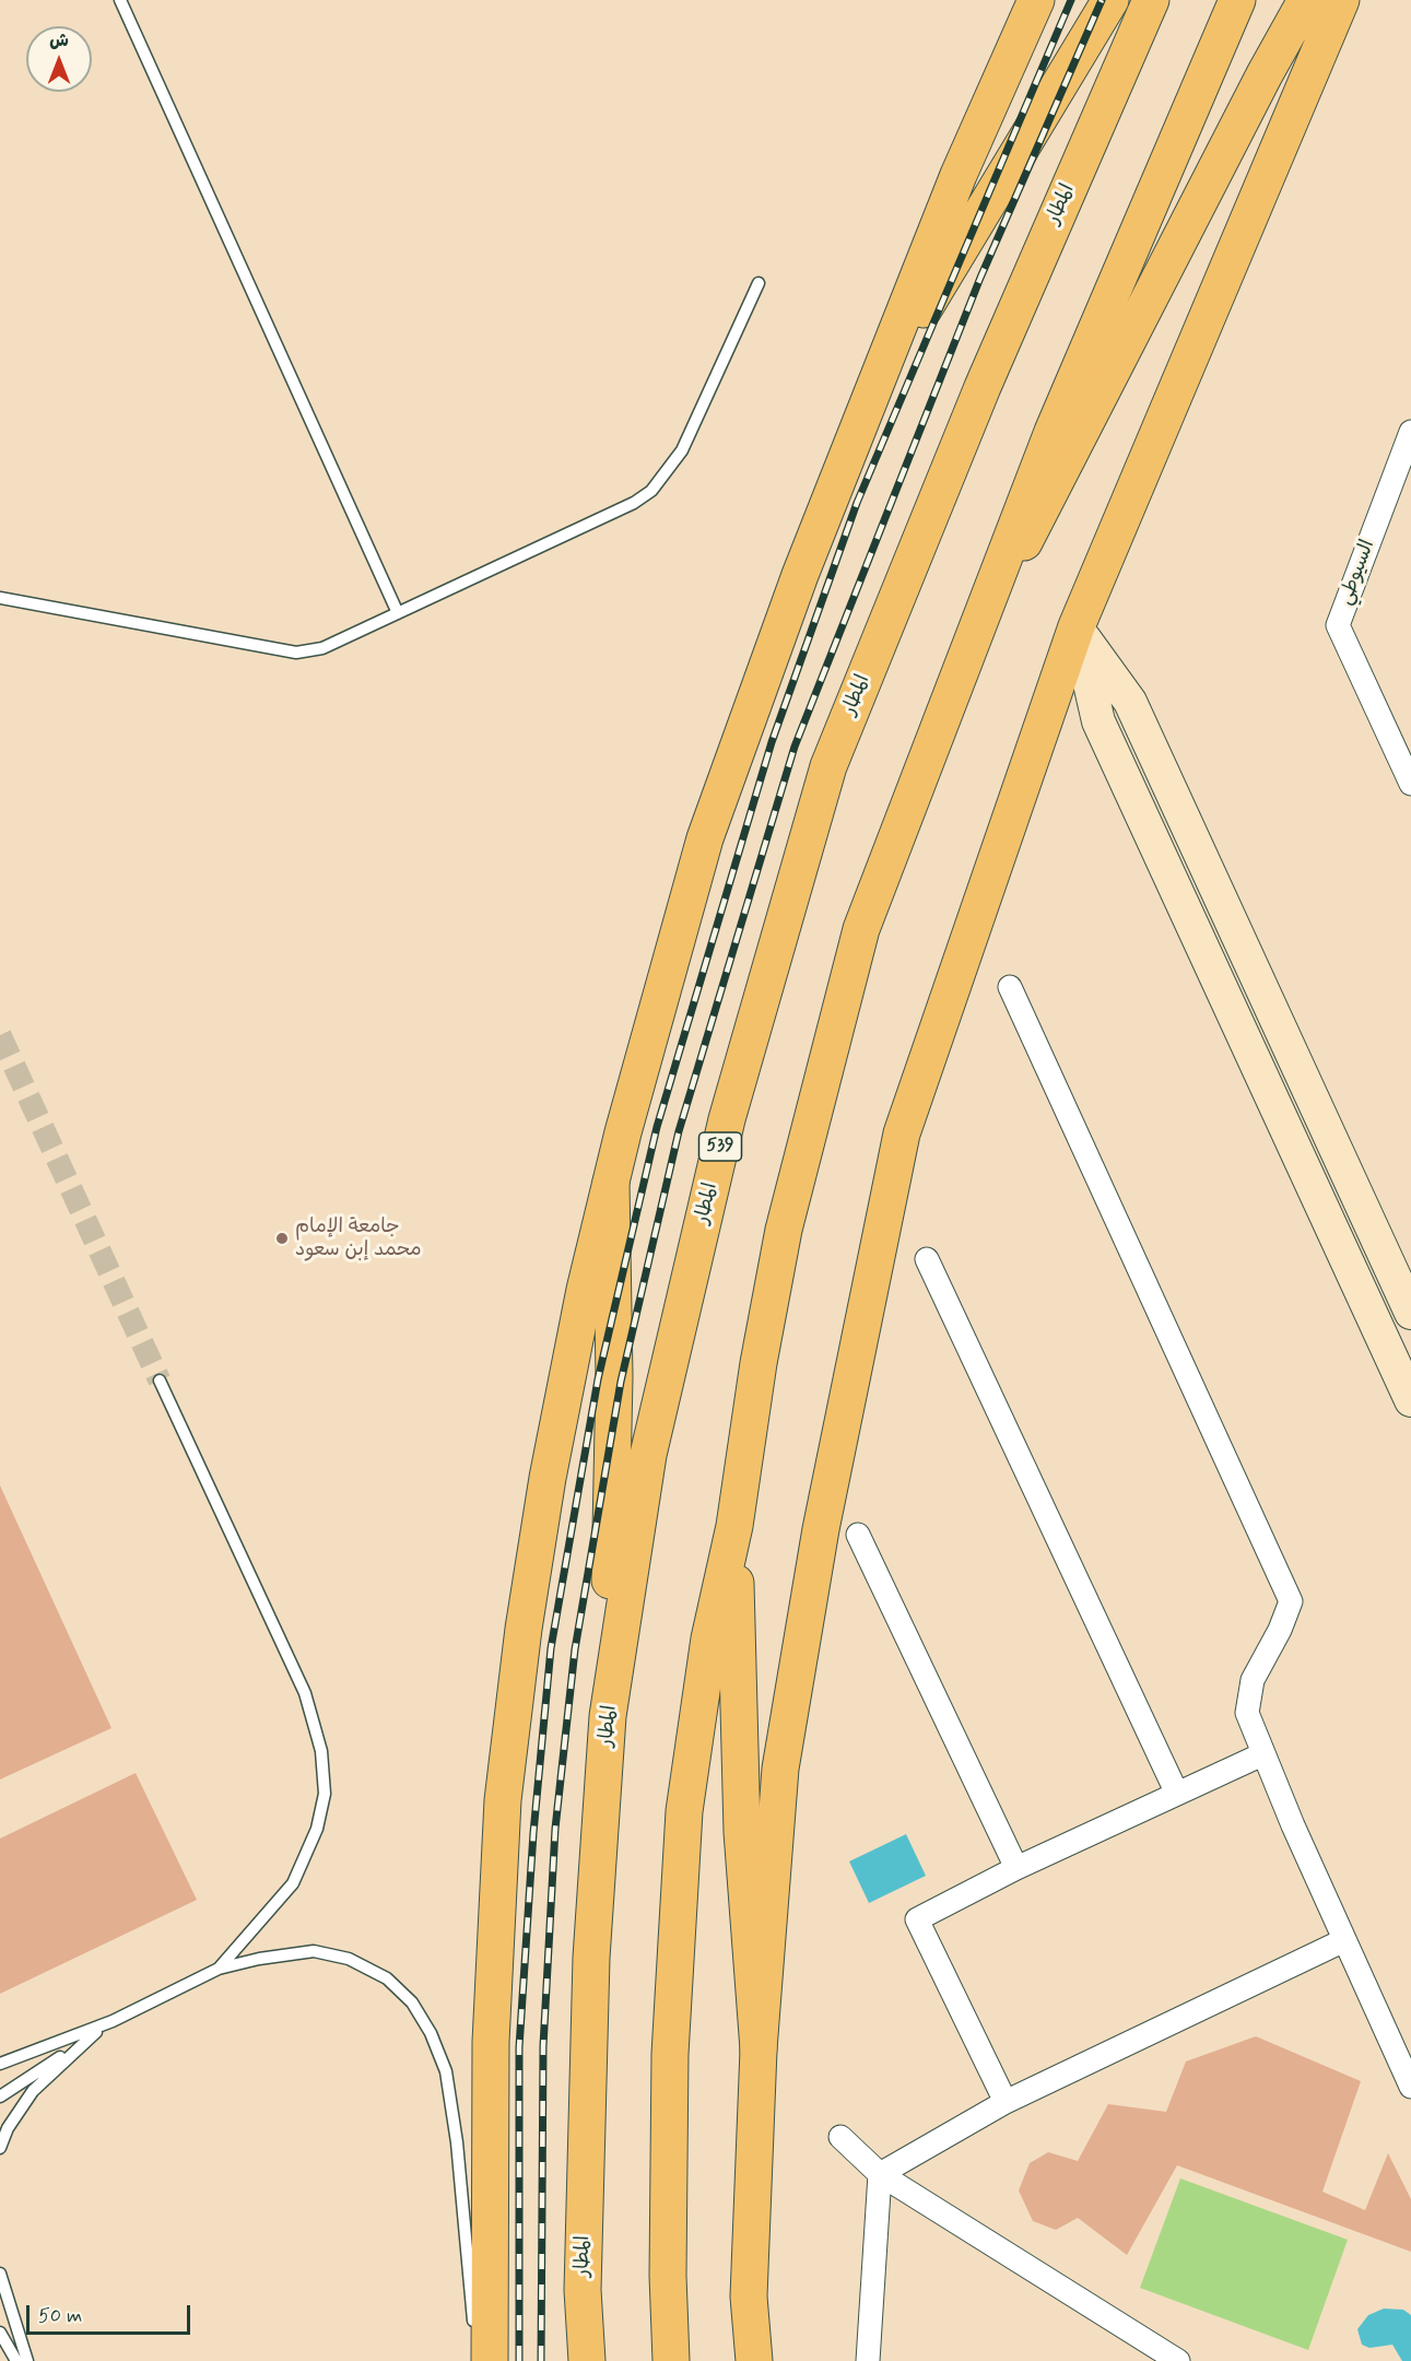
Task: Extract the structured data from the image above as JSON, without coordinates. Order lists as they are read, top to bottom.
{
  "streets": {
    "main road": ["المطار", "539"],
    "street": ["السيوطي"]
  },
  "places": ["جامعة الإمام محمد إبن سعود"],
  "scale_bar": "50 m",
  "north": "top"
}
